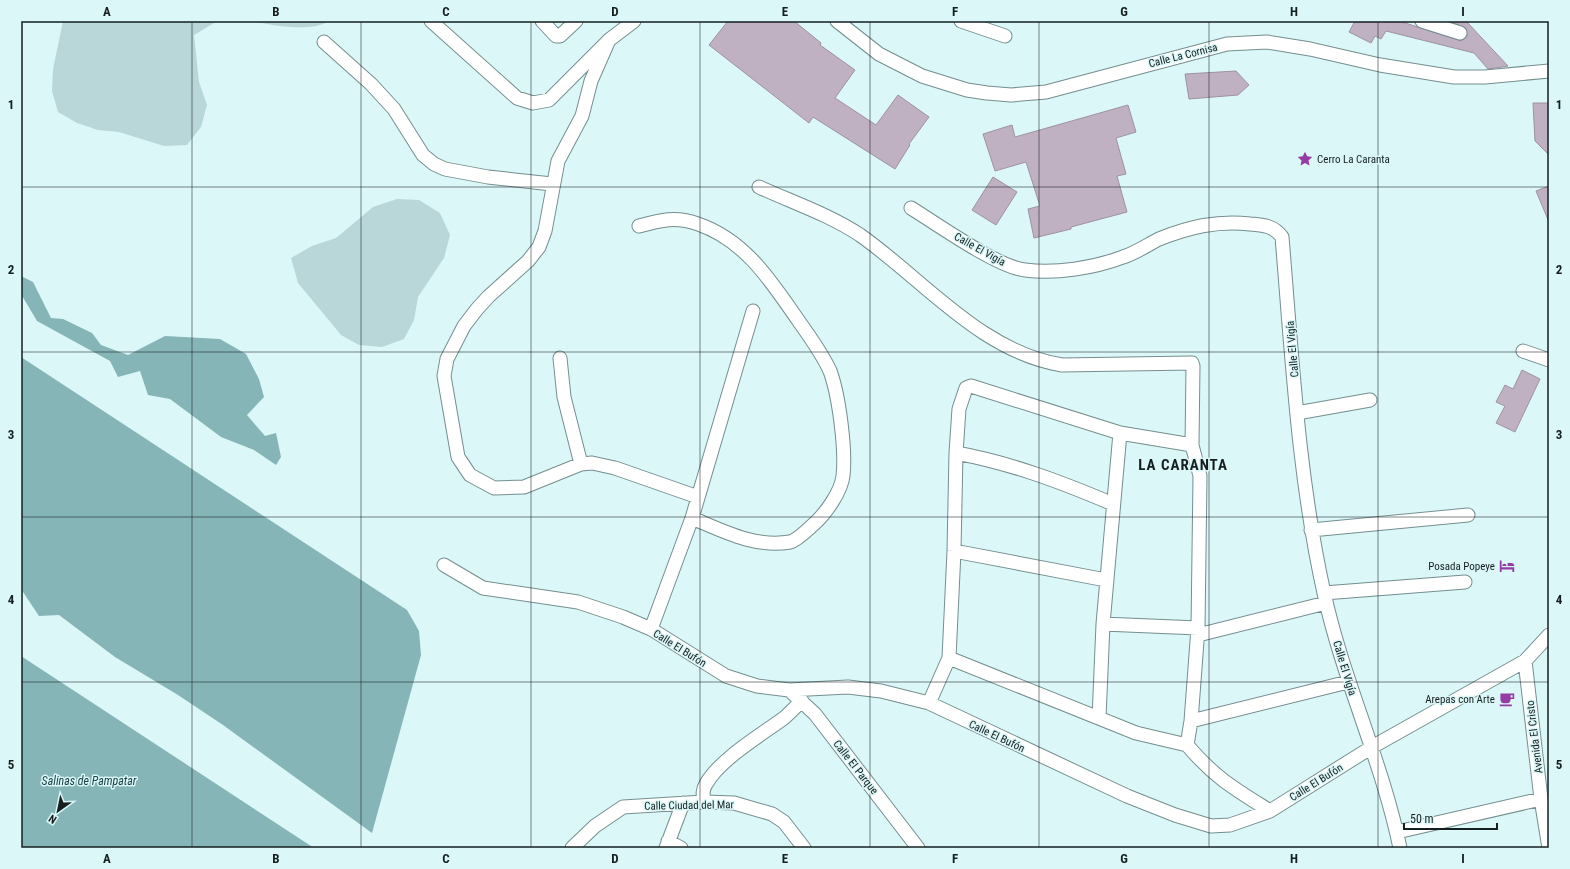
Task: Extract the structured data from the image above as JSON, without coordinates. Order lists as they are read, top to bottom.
{
  "streets": {
    "street": [
      "Calle La Cornisa",
      "Calle El Vigía",
      "Calle El Bufón",
      "Avenida El Cristo",
      "Calle El Parque",
      "Calle Ciudad del Mar"
    ]
  },
  "crossings": [
    ["Calle El Vigía", "Calle El Bufón"],
    ["Calle El Bufón", "Avenida El Cristo"],
    ["Calle El Bufón", "Calle El Parque"]
  ],
  "districts": ["LA CARANTA"],
  "water": ["Salinas de Pampatar"],
  "places": {
    "place": ["Cerro La Caranta"],
    "hotel": ["Posada Popeye"],
    "cafe": ["Arepas con Arte"]
  },
  "scale_bar": "50 m",
  "north": "bottom left",
  "grid": {
    "columns": [
      "A",
      "B",
      "C",
      "D",
      "E",
      "F",
      "G",
      "H",
      "I"
    ],
    "rows": [
      "1",
      "2",
      "3",
      "4",
      "5"
    ]
  }
}
